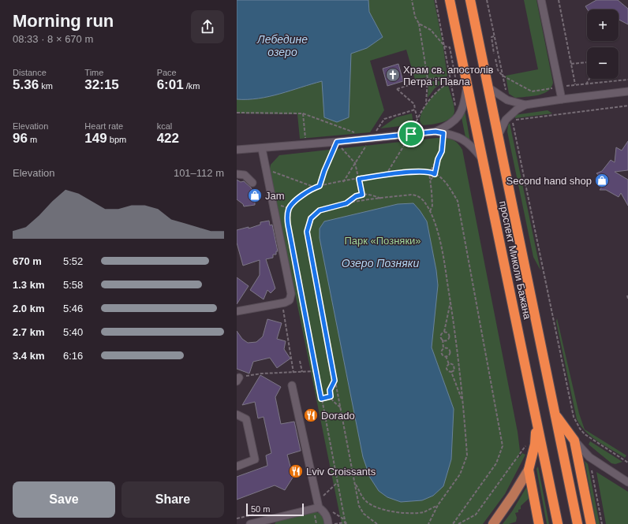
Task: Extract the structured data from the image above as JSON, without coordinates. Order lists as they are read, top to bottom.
{
  "streets": {
    "highway": ["проспект Миколи Бажана"]
  },
  "water": ["Лебедине озеро", "Озеро Позняки"],
  "parks": ["Парк «Позняки»"],
  "places": {
    "church": ["Храм св. апостолів Петра і Павла"],
    "shop": ["Second hand shop", "Jam"],
    "restaurant": ["Dorado", "Lviv Croissants"]
  },
  "scale_bar": "50 m",
  "page": {
    "heading": ["Morning run", "08:33 · 8 × 670 m"],
    "map_buttons": ["+", "−"],
    "stats": [
      ["Distance", "5.36 km"],
      ["Time", "32:15"],
      ["Pace", "6:01 /km"],
      ["Elevation", "96 m"],
      ["Heart rate", "149 bpm"],
      ["kcal", "422"]
    ],
    "chart": ["Elevation", "101–112 m"],
    "list": [
      {
        "name": "670 m",
        "note": "5:52"
      },
      {
        "name": "1.3 km",
        "note": "5:58"
      },
      {
        "name": "2.0 km",
        "note": "5:46"
      },
      {
        "name": "2.7 km",
        "note": "5:40"
      },
      {
        "name": "3.4 km",
        "note": "6:16"
      }
    ],
    "buttons": ["Save", "Share"],
    "scale": "50 m"
  }
}
